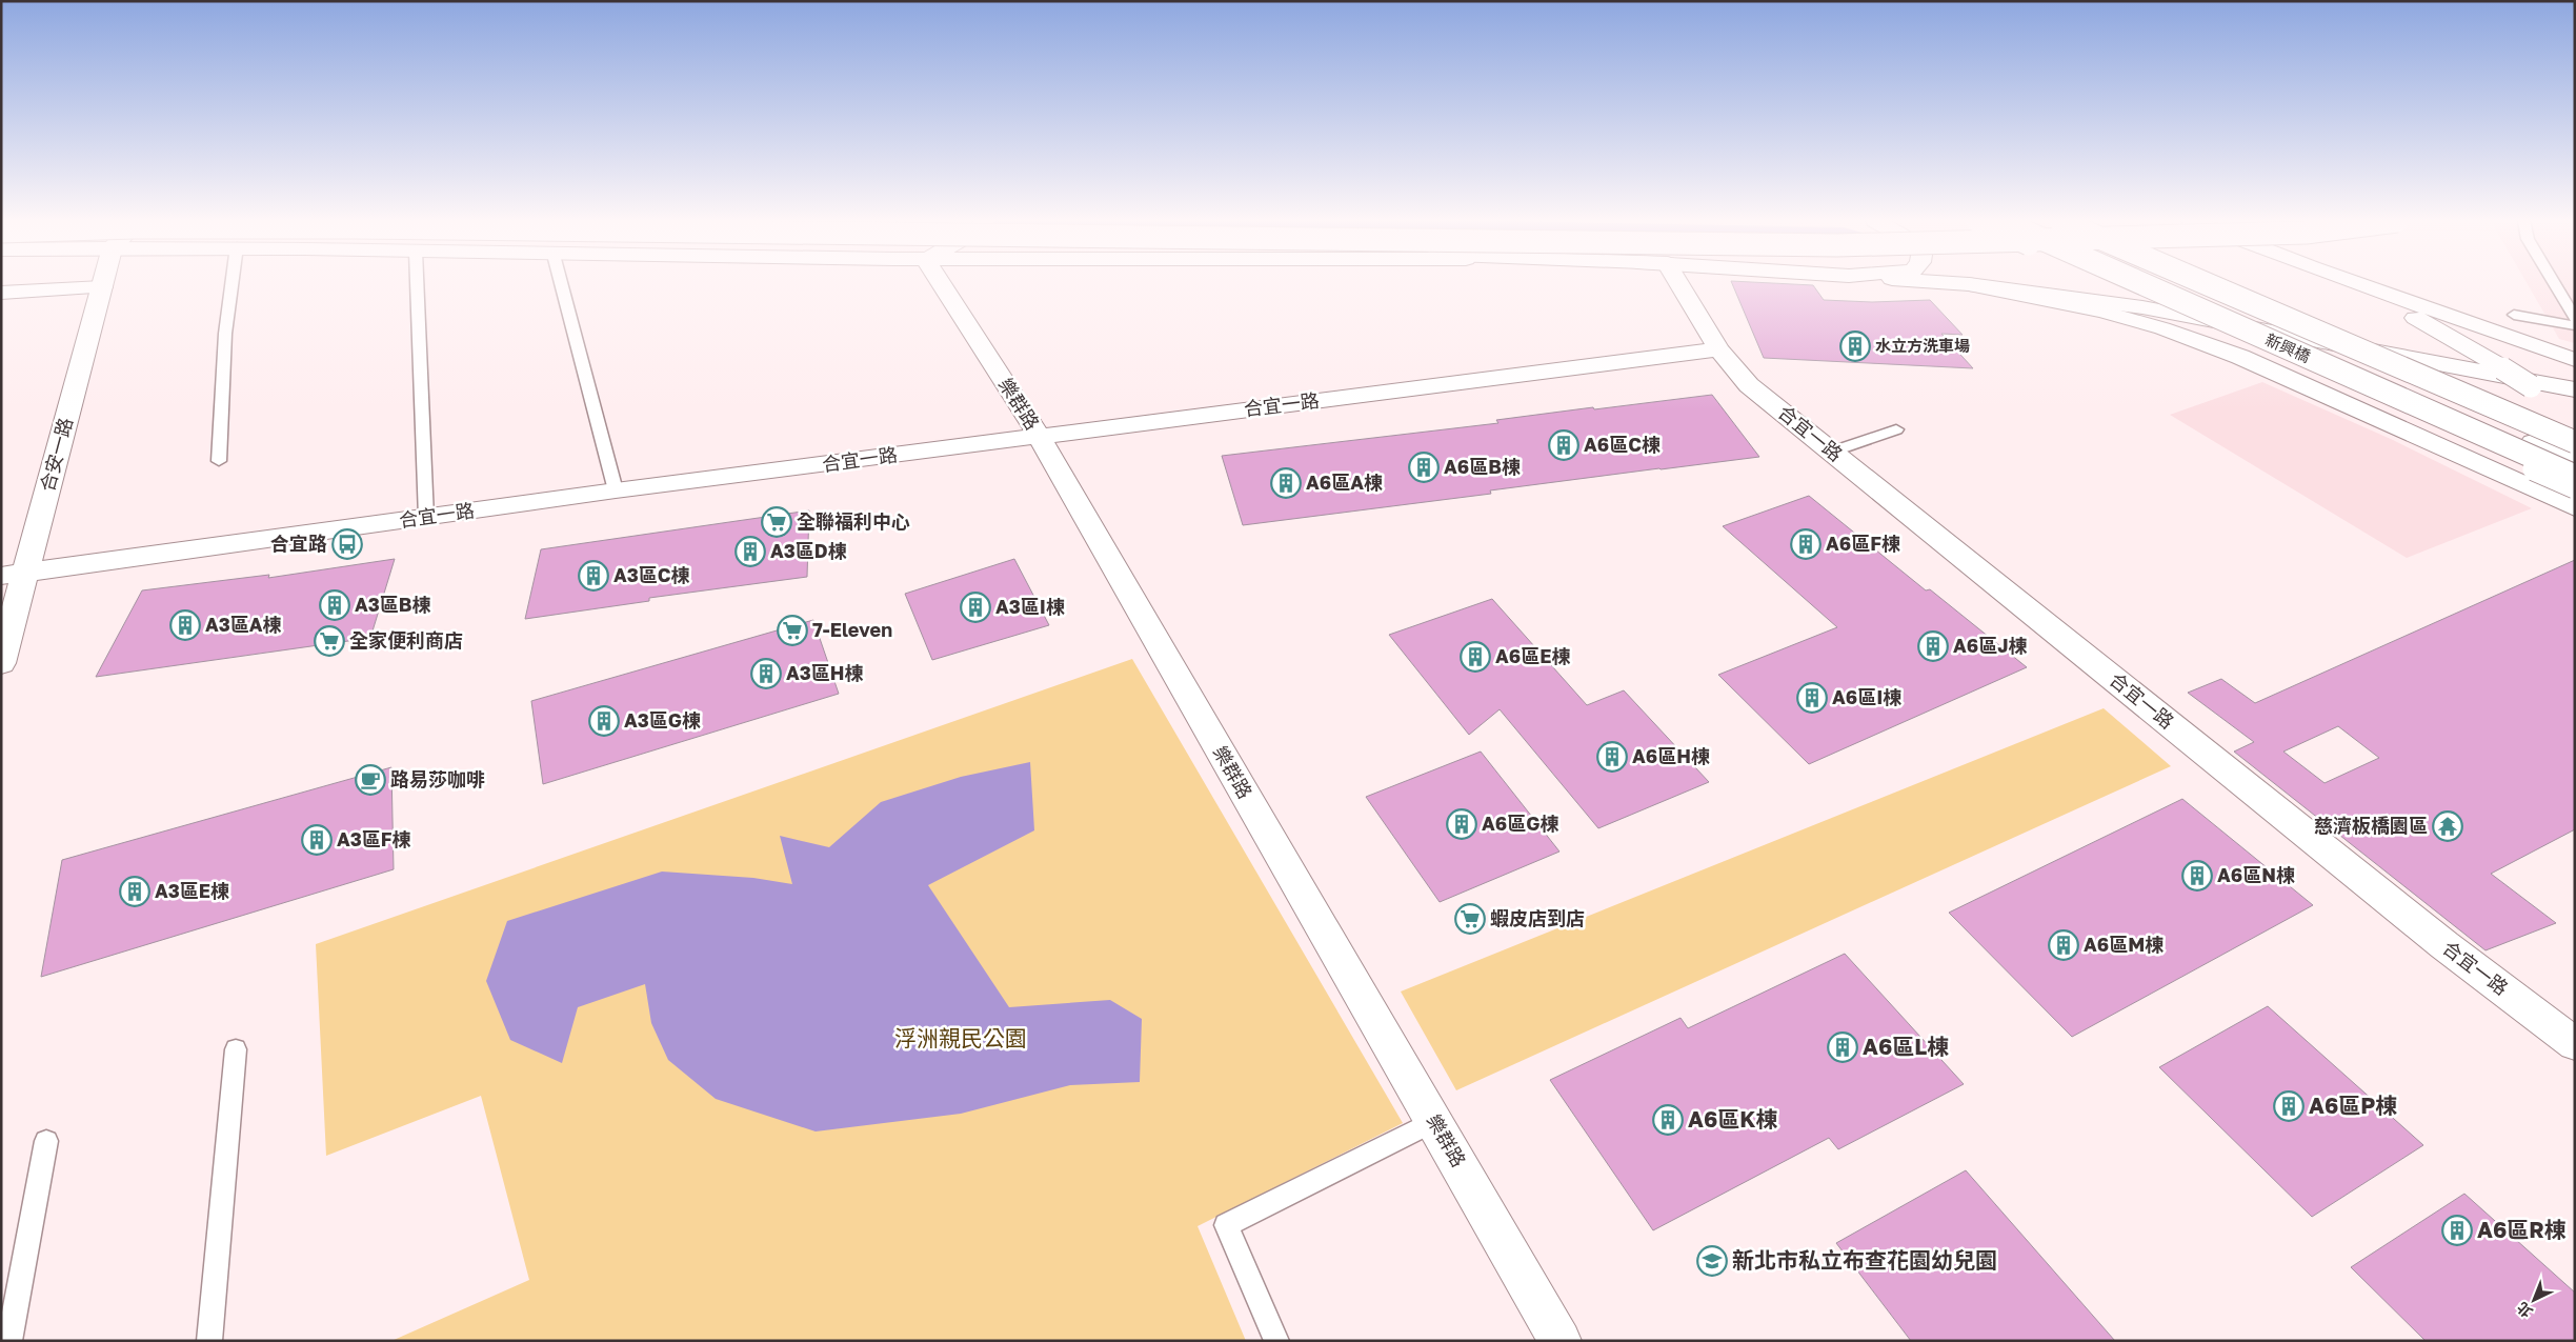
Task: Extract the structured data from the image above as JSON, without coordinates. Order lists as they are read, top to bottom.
{
  "streets": {
    "main road": [
      "新興橋",
      "樂群路",
      "合宜一路",
      "合安一路"
    ]
  },
  "crossings": [
    ["樂群路", "合宜一路"],
    ["合宜一路", "合安一路"]
  ],
  "parks": ["浮洲親民公園"],
  "places": {
    "building": [
      "水立方洗車場",
      "A6區C棟",
      "A6區B棟",
      "A6區A棟",
      "A6區F棟",
      "A3區D棟",
      "A3區C棟",
      "A3區B棟",
      "A3區I棟",
      "A3區A棟",
      "A6區J棟",
      "A6區E棟",
      "A3區H棟",
      "A6區I棟",
      "A3區G棟",
      "A6區H棟",
      "A6區G棟",
      "A3區F棟",
      "A6區N棟",
      "A3區E棟",
      "A6區M棟",
      "A6區L棟",
      "A6區P棟",
      "A6區K棟",
      "A6區R棟"
    ],
    "supermarket": [
      "全聯福利中心",
      "7-Eleven",
      "全家便利商店",
      "蝦皮店到店"
    ],
    "bus stop": ["合宜路"],
    "cafe": ["路易莎咖啡"],
    "temple": ["慈濟板橋園區"],
    "school or university": ["新北市私立布查花園幼兒園"]
  },
  "north": "bottom left"
}
